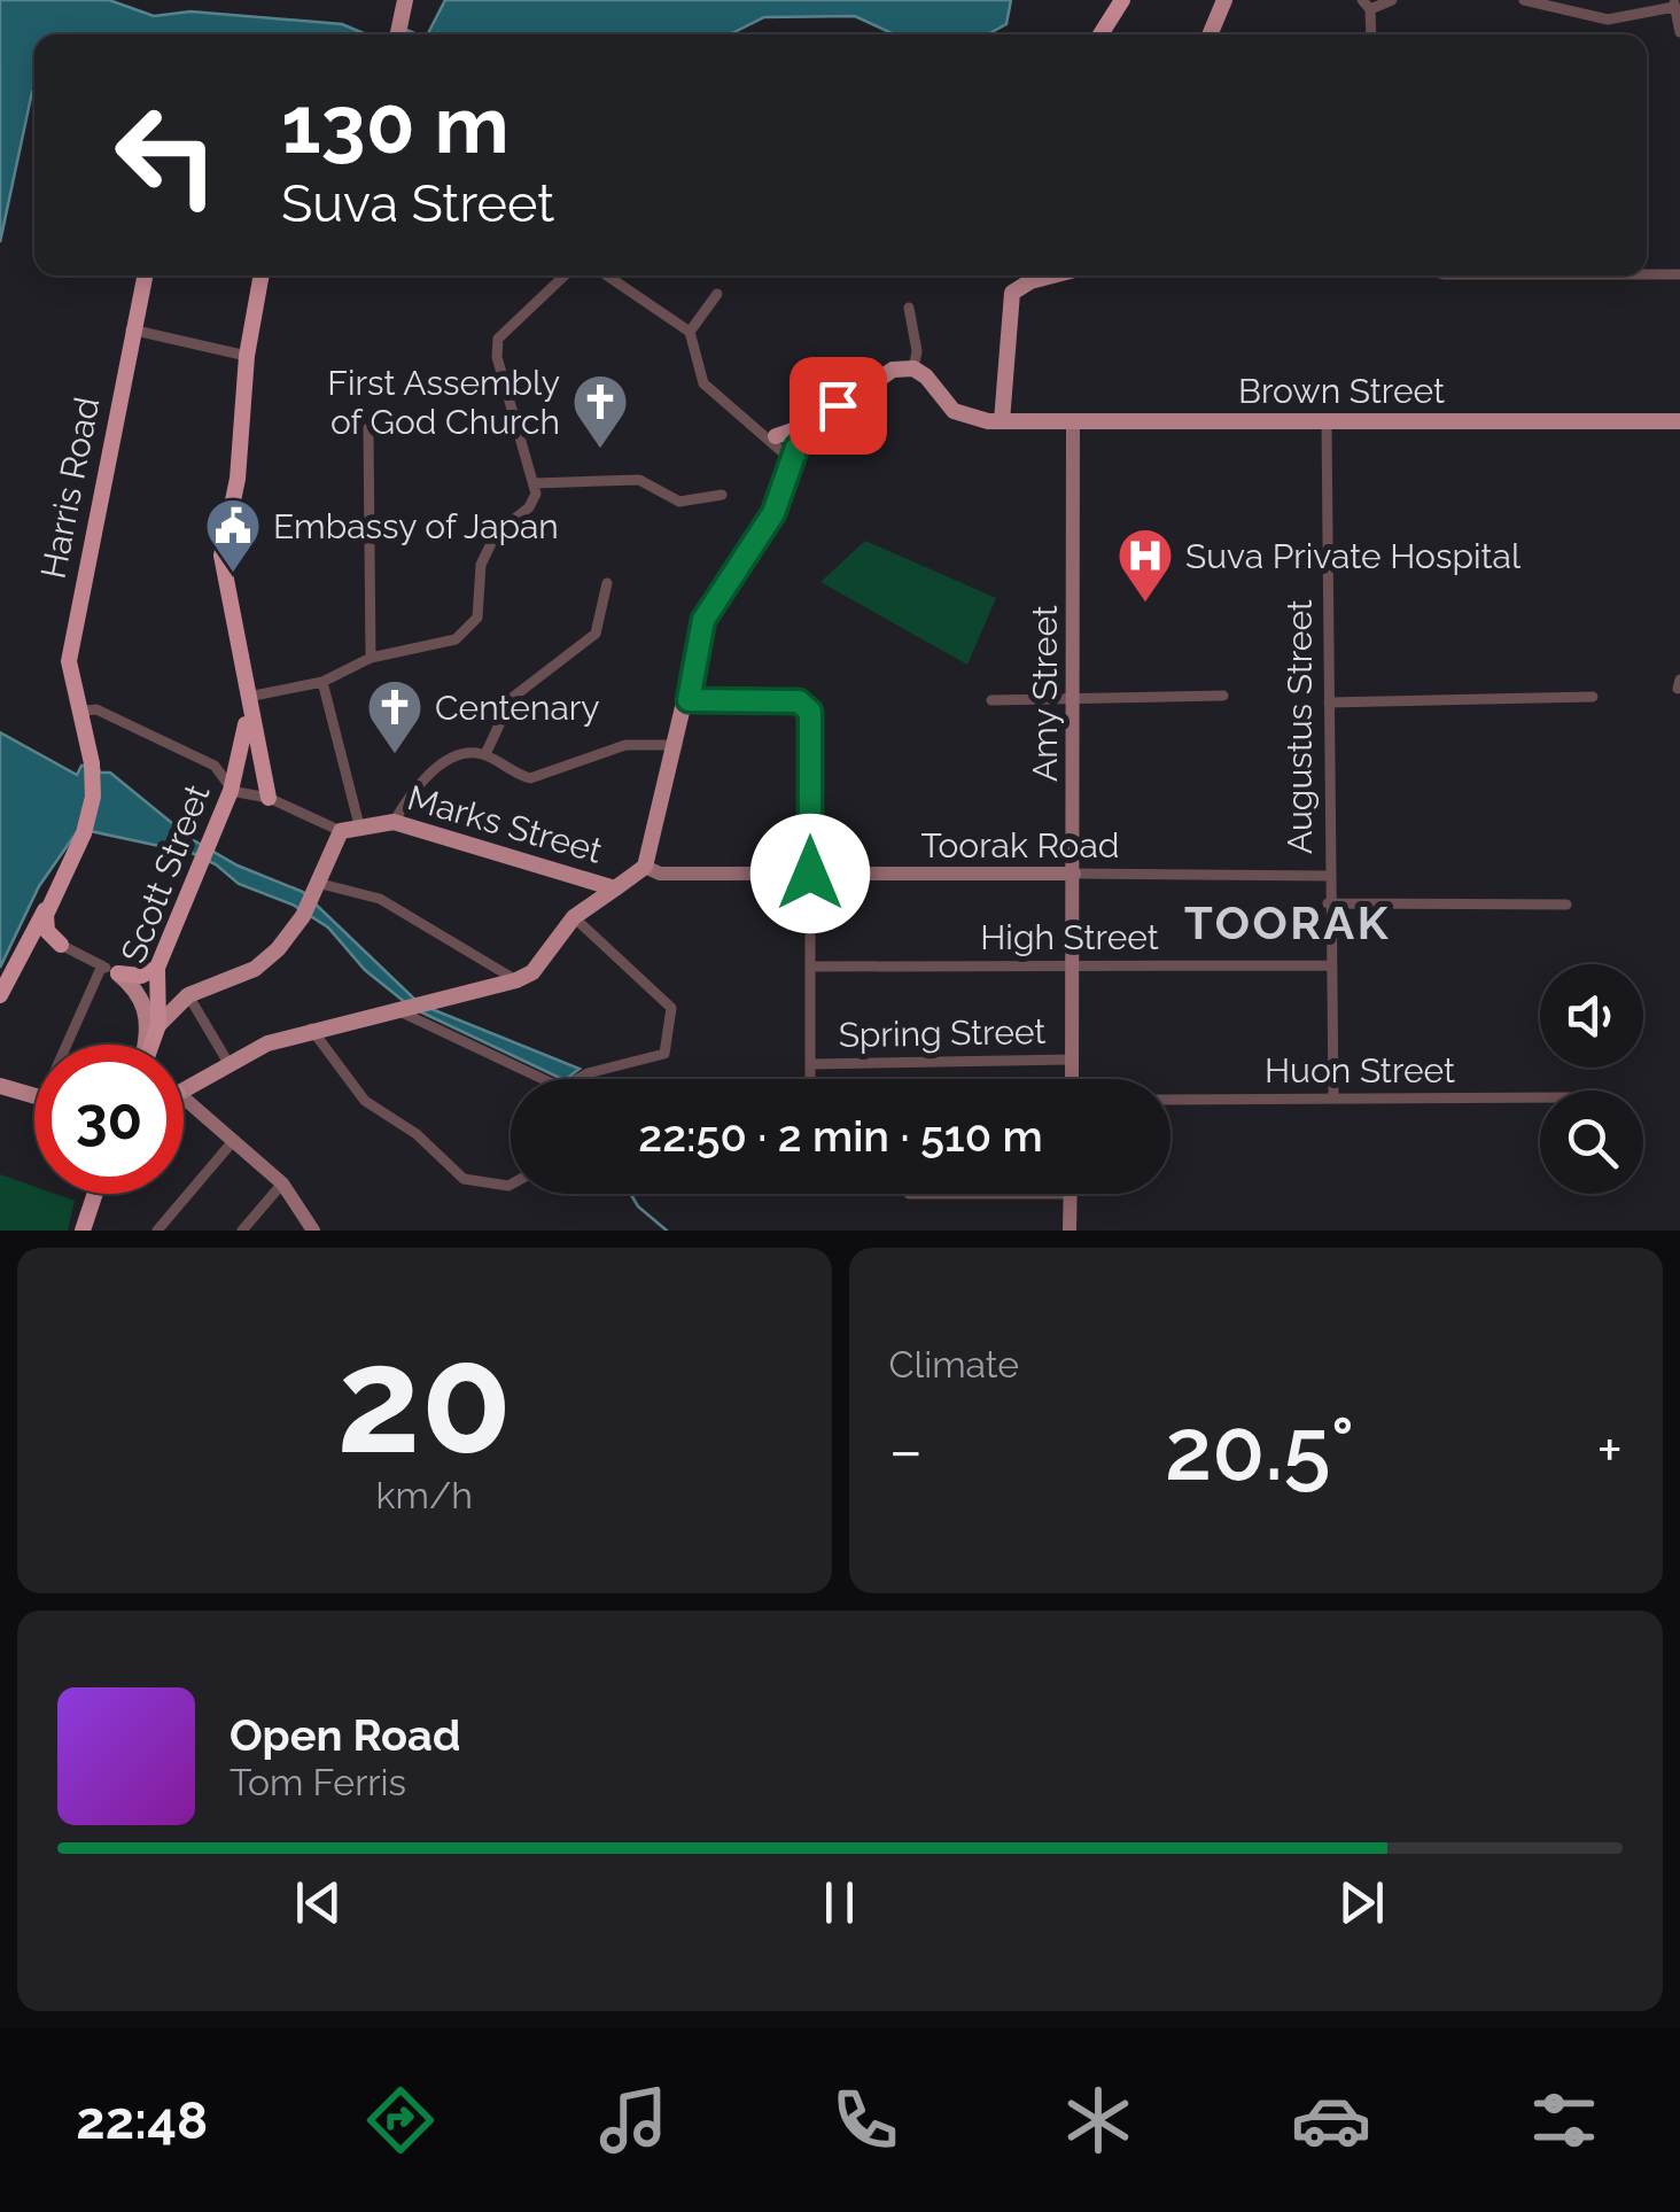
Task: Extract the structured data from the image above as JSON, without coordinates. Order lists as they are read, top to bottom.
{
  "streets": {
    "highway": ["Harris Road", "Scott Street"],
    "main road": [
      "Brown Street",
      "Amy Street",
      "Marks Street",
      "Toorak Road"
    ],
    "street": [
      "Augustus Street",
      "High Street",
      "Spring Street",
      "Huon Street"
    ]
  },
  "crossings": [
    ["Brown Street", "Amy Street"],
    ["Brown Street", "Augustus Street"],
    ["Amy Street", "Toorak Road"],
    ["Amy Street", "High Street"],
    ["Amy Street", "Spring Street"],
    ["Augustus Street", "Toorak Road"],
    ["Augustus Street", "High Street"],
    ["Augustus Street", "Huon Street"],
    ["Marks Street", "Toorak Road"]
  ],
  "districts": ["TOORAK"],
  "places": {
    "church": ["First Assembly of God Church", "Centenary"],
    "public building": ["Embassy of Japan"],
    "hospital": ["Suva Private Hospital"]
  },
  "page": {
    "turn": ["130 m", "Suva Street"],
    "limit": "30",
    "trip": "22:50 · 2 min · 510 m",
    "tile": [
      ["20", "km/h"],
      "Climate"
    ],
    "heat": ["−", "20.5°", "+"],
    "song": ["Open Road", "Tom Ferris"],
    "tabs": "22:48"
  }
}
